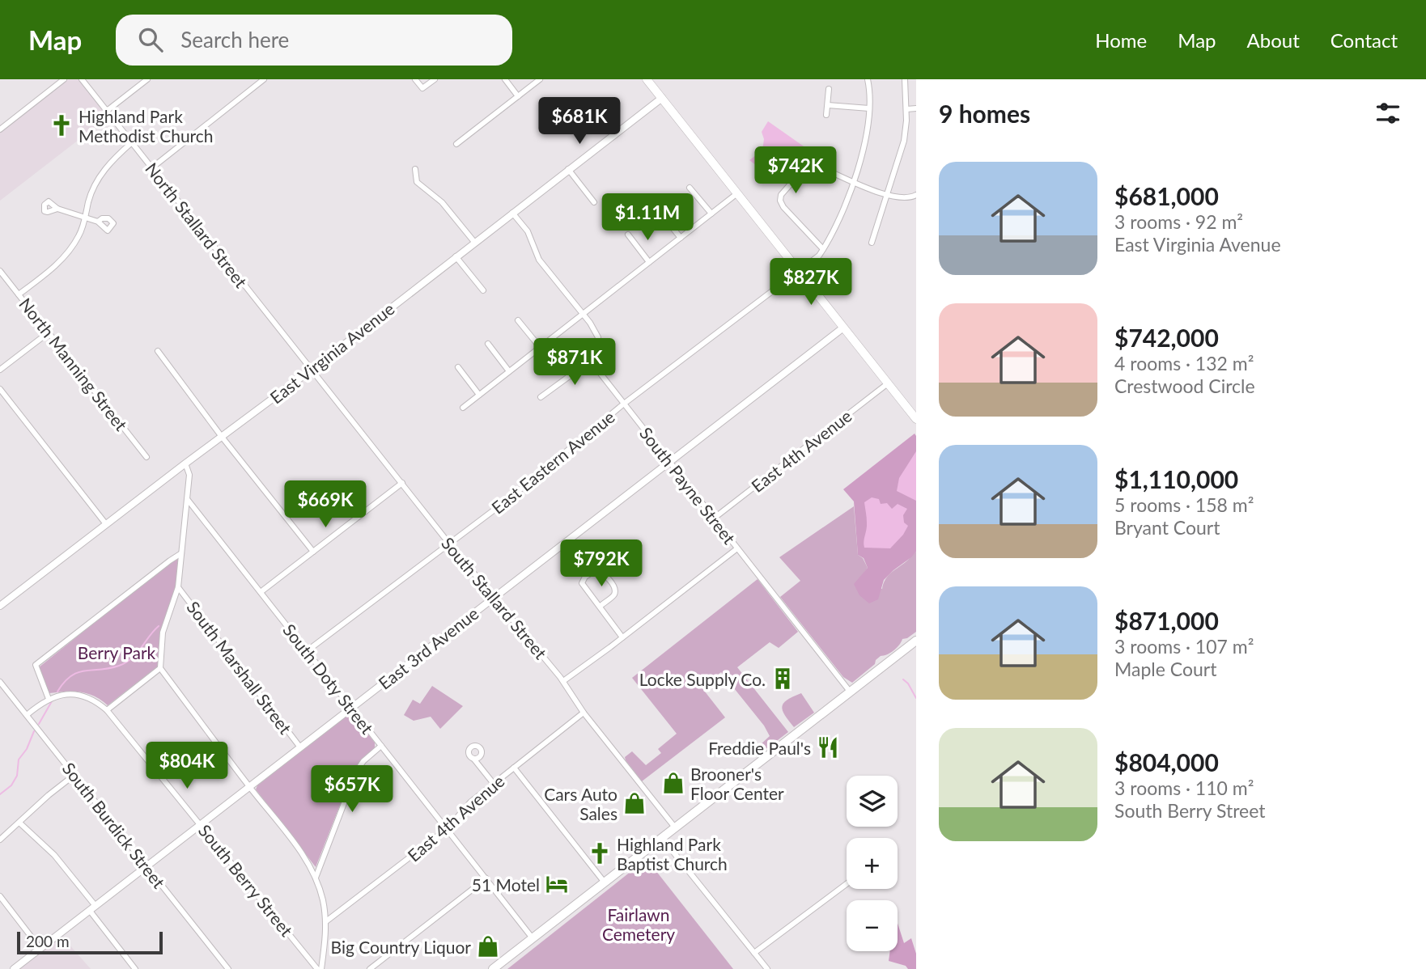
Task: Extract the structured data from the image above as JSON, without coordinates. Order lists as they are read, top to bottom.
{
  "streets": {
    "street": [
      "North Stallard Street",
      "East Virginia Avenue",
      "North Manning Street",
      "East 4th Avenue",
      "East Eastern Avenue",
      "South Payne Street",
      "South Stallard Street",
      "East 3rd Avenue",
      "South Marshall Street",
      "South Doty Street",
      "South Burdick Street",
      "South Berry Street"
    ]
  },
  "crossings": [
    ["North Stallard Street", "East Virginia Avenue"],
    ["North Stallard Street", "South Stallard Street"],
    ["East Virginia Avenue", "South Payne Street"],
    ["East Virginia Avenue", "South Stallard Street"],
    ["East 4th Avenue", "South Payne Street"],
    ["East 4th Avenue", "South Stallard Street"],
    ["East 4th Avenue", "South Doty Street"],
    ["East Eastern Avenue", "South Payne Street"],
    ["East Eastern Avenue", "South Stallard Street"],
    ["East Eastern Avenue", "South Doty Street"],
    ["South Payne Street", "East 3rd Avenue"],
    ["South Stallard Street", "East 3rd Avenue"],
    ["East 3rd Avenue", "South Marshall Street"],
    ["East 3rd Avenue", "South Doty Street"],
    ["East 3rd Avenue", "South Burdick Street"],
    ["East 3rd Avenue", "South Berry Street"],
    ["South Burdick Street", "South Berry Street"]
  ],
  "parks": ["Berry Park", "Fairlawn Cemetery"],
  "places": {
    "church": ["Highland Park Methodist Church", "Highland Park Baptist Church"],
    "building": ["Locke Supply Co."],
    "restaurant": ["Freddie Paul's"],
    "shop": ["Brooner's Floor Center", "Cars Auto Sales", "Big Country Liquor"],
    "hotel": ["51 Motel"]
  },
  "scale_bar": "200 m",
  "page": {
    "header": "Map",
    "search": "Search here",
    "nav": [
      "Home",
      "Map",
      "About",
      "Contact"
    ],
    "heading": "9 homes",
    "price": [
      "$681K",
      "$742K",
      "$1.11M",
      "$827K",
      "$871K",
      "$669K",
      "$792K",
      "$804K",
      "$657K"
    ],
    "list": [
      {
        "name": "$681,000",
        "note": "3 rooms · 92 m² · East Virginia Avenue"
      },
      {
        "name": "$742,000",
        "note": "4 rooms · 132 m² · Crestwood Circle"
      },
      {
        "name": "$1,110,000",
        "note": "5 rooms · 158 m² · Bryant Court"
      },
      {
        "name": "$871,000",
        "note": "3 rooms · 107 m² · Maple Court"
      },
      {
        "name": "$804,000",
        "note": "3 rooms · 110 m² · South Berry Street"
      }
    ],
    "map_buttons": ["+", "−"],
    "scale": "200 m"
  }
}
